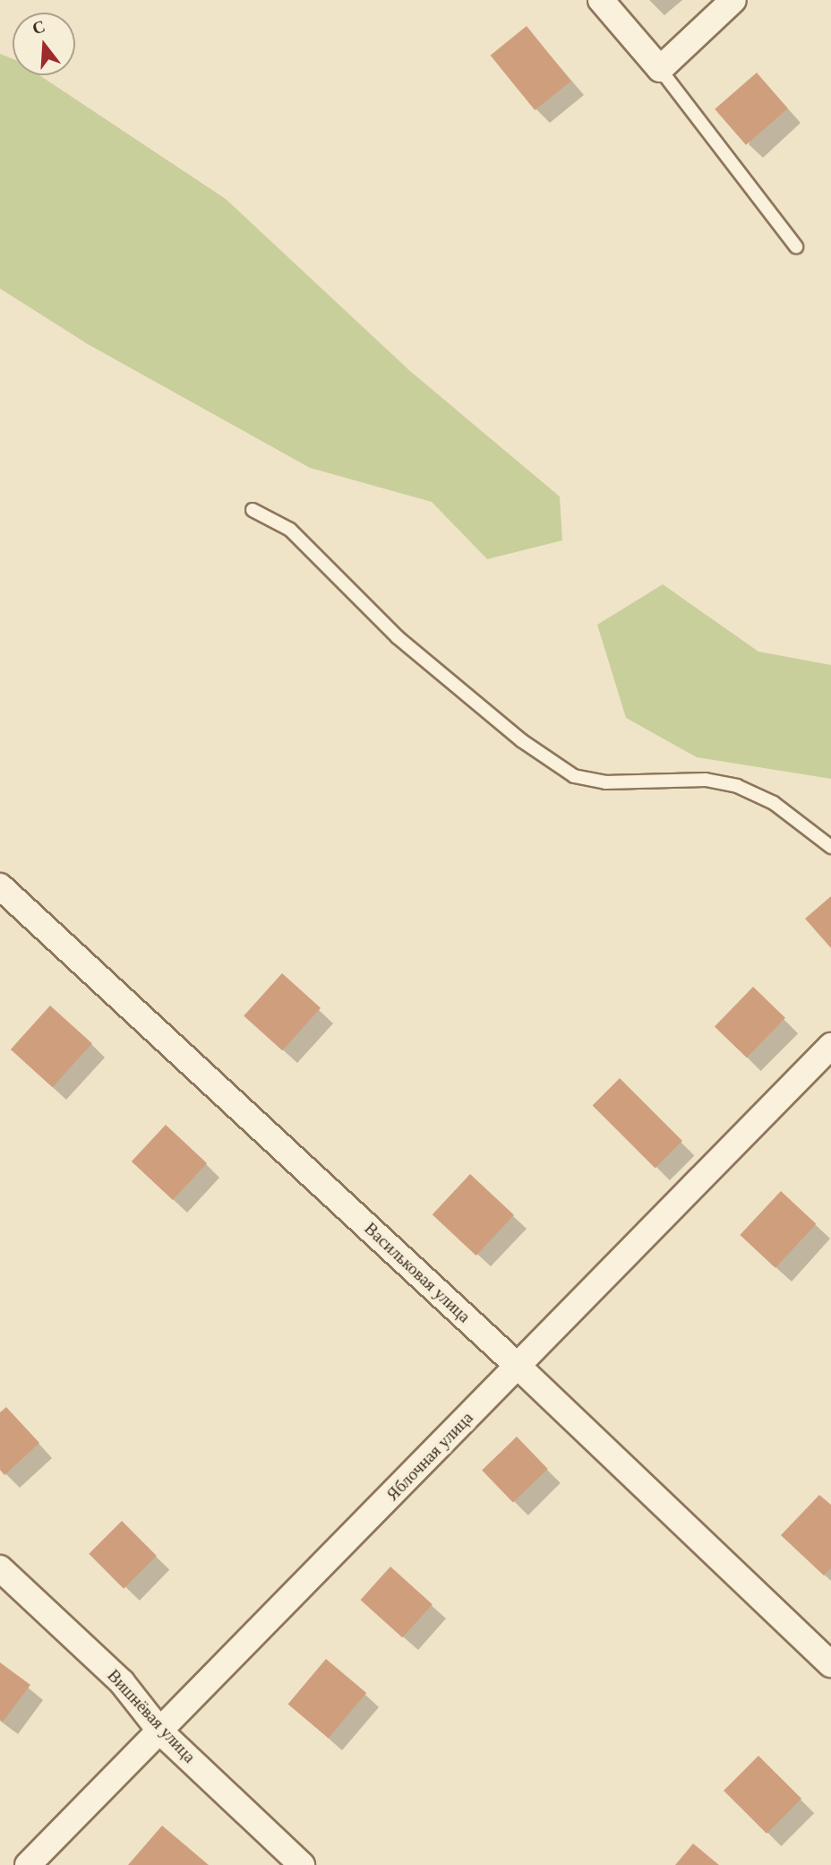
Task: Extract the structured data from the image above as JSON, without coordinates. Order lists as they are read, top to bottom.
{
  "streets": {
    "street": ["Васильковая улица", "Яблочная улица", "Вишнёвая улица"]
  },
  "crossings": [
    ["Васильковая улица", "Яблочная улица"],
    ["Яблочная улица", "Вишнёвая улица"]
  ],
  "north": "top"
}
